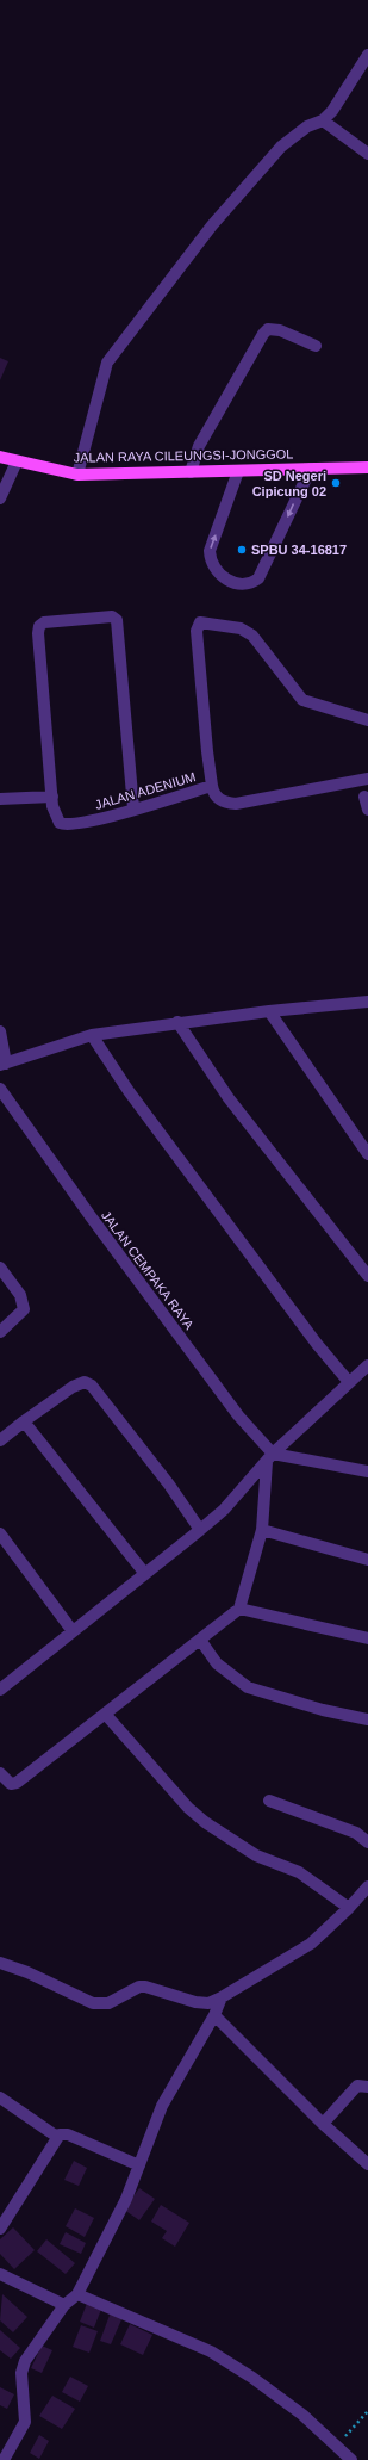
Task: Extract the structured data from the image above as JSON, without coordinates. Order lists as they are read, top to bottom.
{
  "streets": {
    "main road": ["JALAN RAYA CILEUNGSI-JONGGOL"],
    "street": ["JALAN ADENIUM", "JALAN CEMPAKA RAYA"]
  },
  "places": ["SD Negeri Cipicung 02", "SPBU 34-16817"]
}
